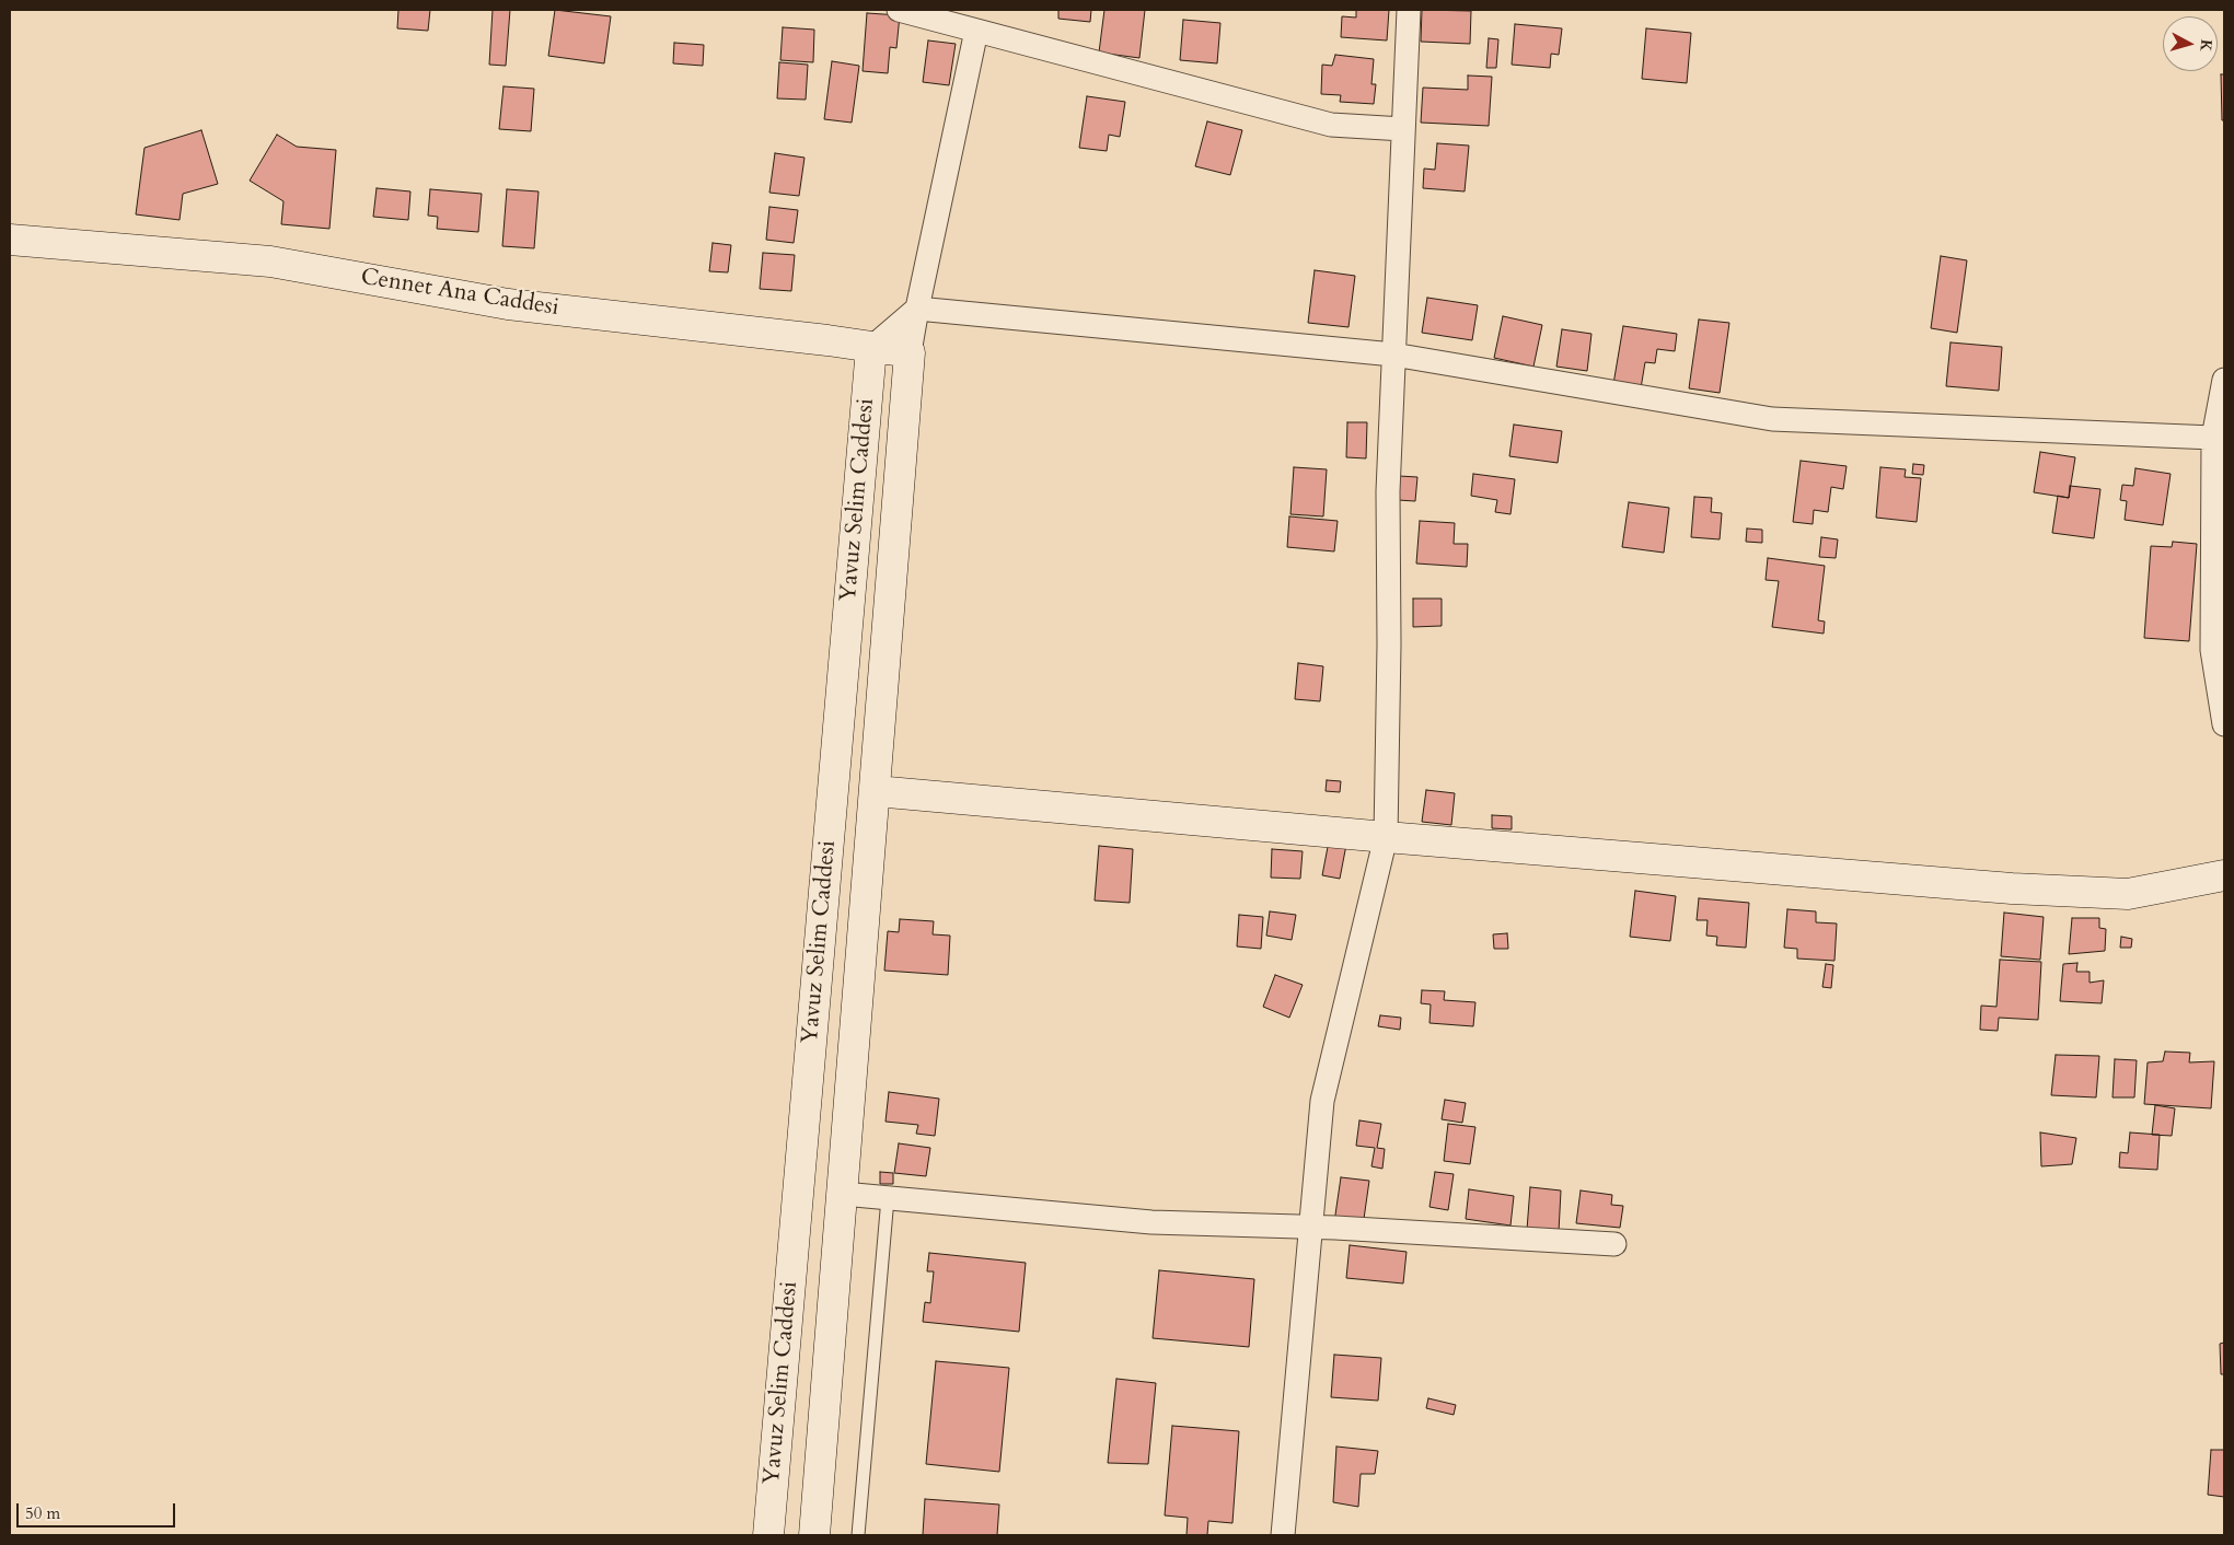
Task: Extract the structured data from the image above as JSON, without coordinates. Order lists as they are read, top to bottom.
{
  "streets": {
    "street": ["Cennet Ana Caddesi", "Yavuz Selim Caddesi"]
  },
  "crossings": [
    ["Cennet Ana Caddesi", "Yavuz Selim Caddesi"]
  ],
  "scale_bar": "50 m",
  "north": "right"
}
